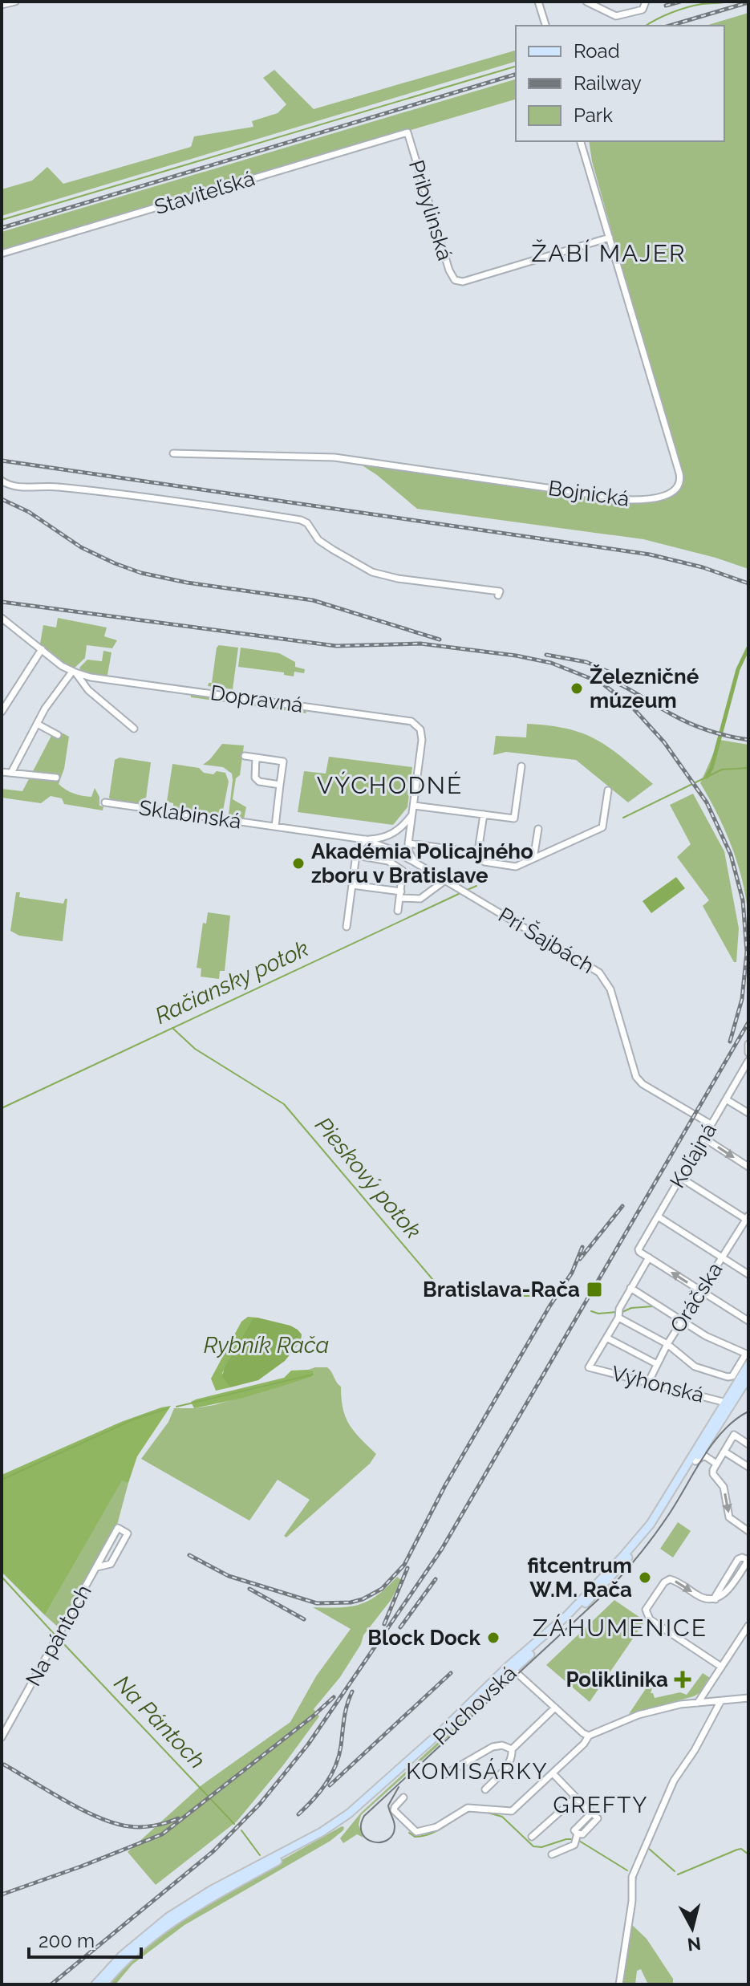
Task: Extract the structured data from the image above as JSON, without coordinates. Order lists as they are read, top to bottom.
{
  "streets": {
    "main road": ["Púchovská"],
    "street": [
      "Staviteľská",
      "Pribylinská",
      "Bojnická",
      "Dopravná",
      "Sklabinská",
      "Pri Šajbách",
      "Koľajná",
      "Oráčska",
      "Výhonská",
      "Na pántoch"
    ]
  },
  "crossings": [
    ["Staviteľská", "Pribylinská"],
    ["Pribylinská", "Bojnická"],
    ["Sklabinská", "Pri Šajbách"],
    ["Pri Šajbách", "Koľajná"],
    ["Oráčska", "Výhonská"],
    ["Výhonská", "Púchovská"]
  ],
  "districts": [
    "ŽABÍ MAJER",
    "VÝCHODNÉ",
    "ZÁHUMENICE",
    "KOMISÁRKY",
    "GREFTY"
  ],
  "water": [
    "Račiansky potok",
    "Pieskový potok",
    "Rybník Rača",
    "Na Pántoch"
  ],
  "places": {
    "other": [
      "Železničné múzeum",
      "Akadémia Policajného zboru v Bratislave",
      "fitcentrum W.M. Rača",
      "Block Dock"
    ],
    "transit": ["Bratislava-Rača"],
    "health": ["Poliklinika"]
  },
  "legend": ["Road", "Railway", "Park"],
  "scale_bar": "200 m",
  "north": "bottom"
}
